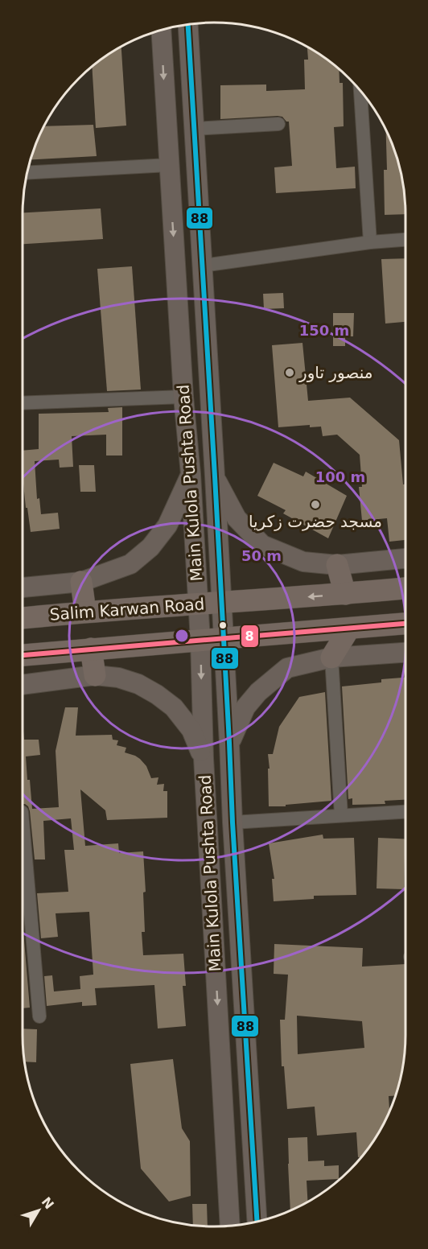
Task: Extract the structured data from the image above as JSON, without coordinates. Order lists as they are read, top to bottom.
{
  "streets": {
    "main road": ["Main Kulola Pushta Road", "Salim Karwan Road"]
  },
  "crossings": [
    ["Main Kulola Pushta Road", "Salim Karwan Road"]
  ],
  "places": ["منصور تاور", "مسجد حضرت زکریا"],
  "lines": ["transit line 88", "transit line 8"],
  "north": "top right",
  "rings": ["150 m", "100 m", "50 m"]
}
